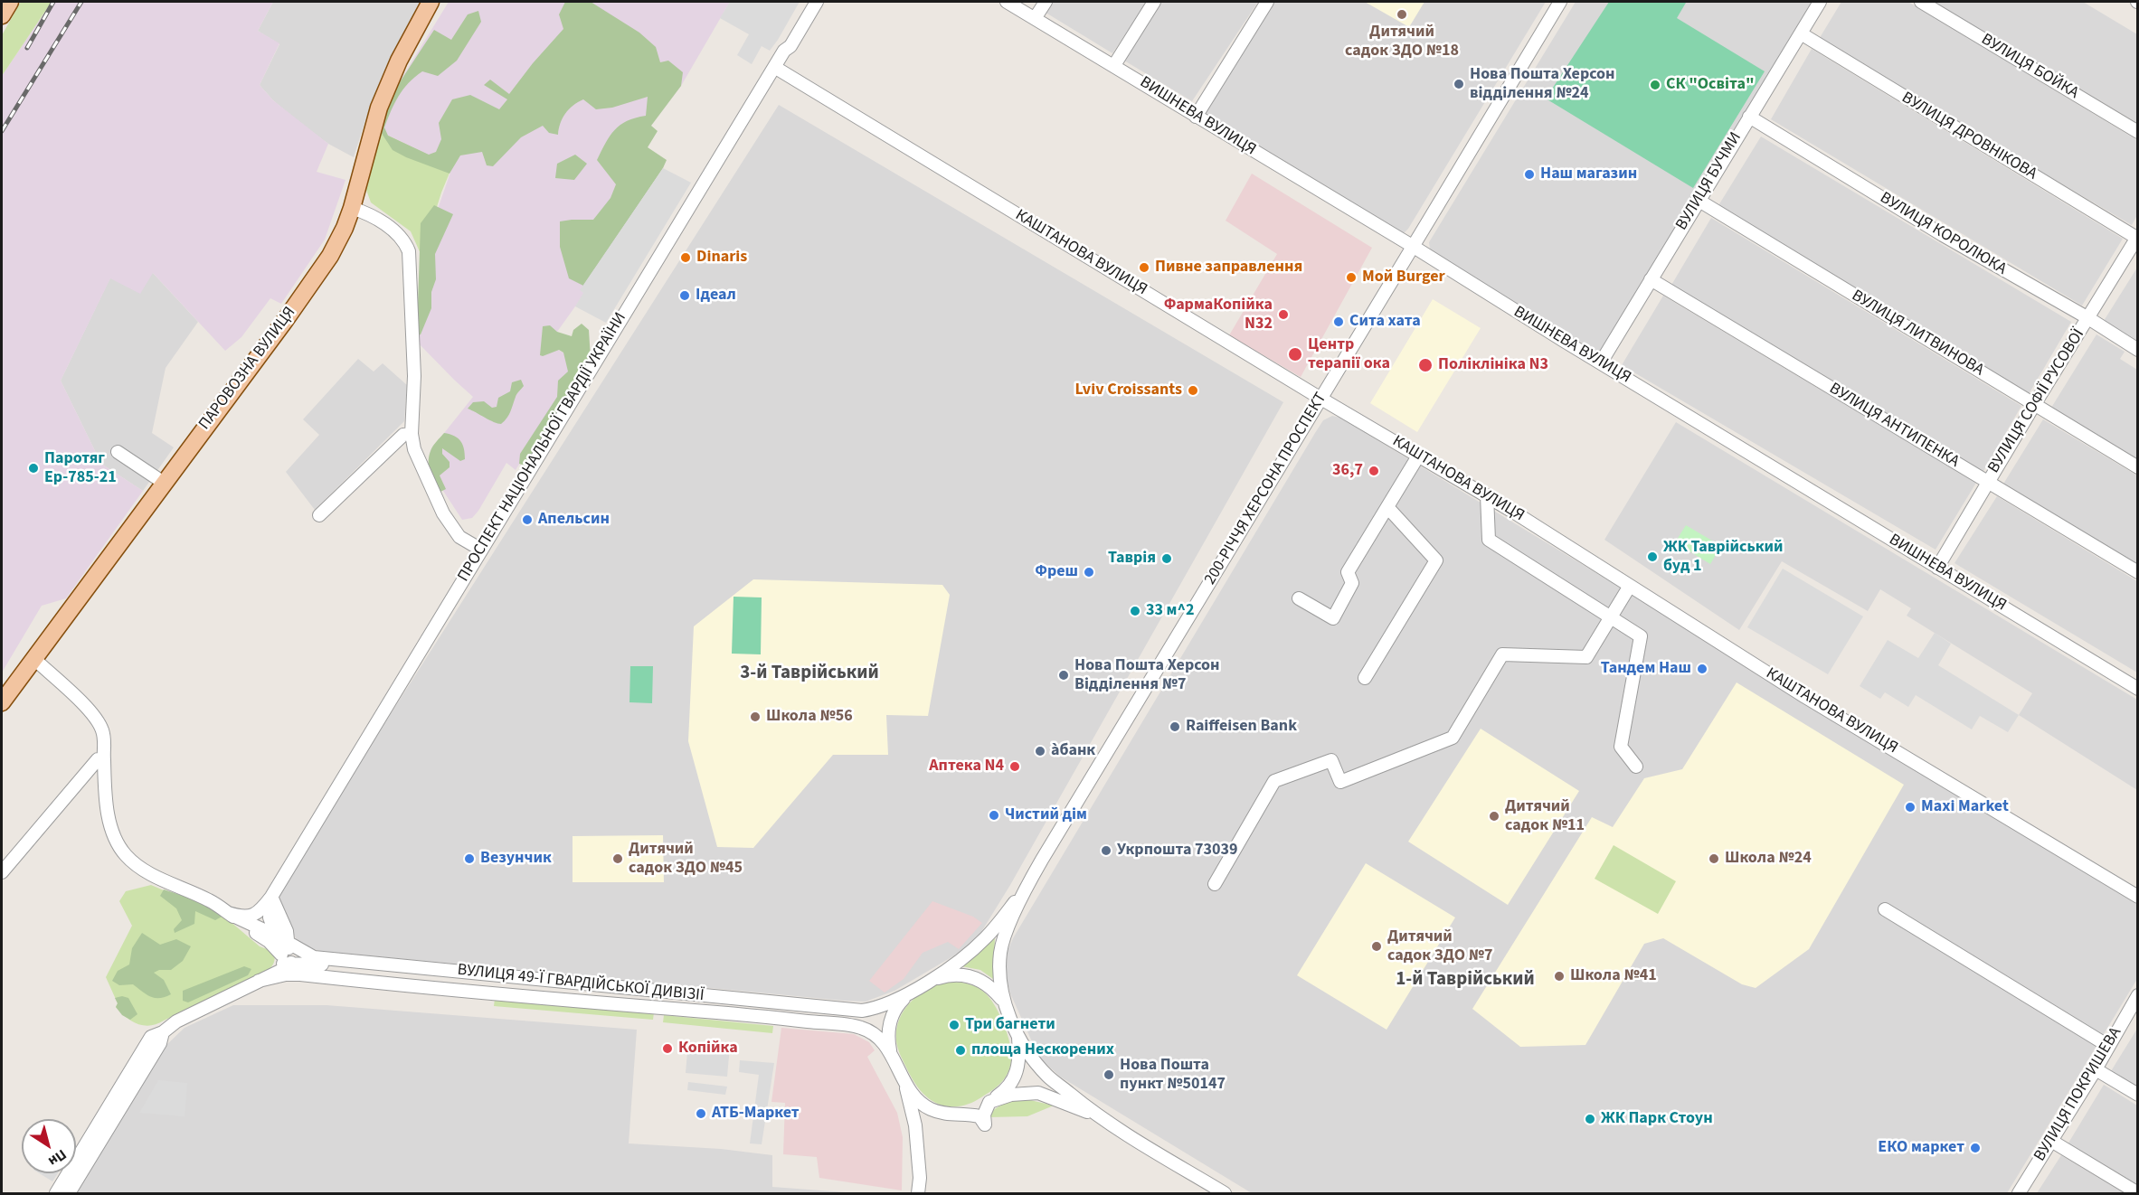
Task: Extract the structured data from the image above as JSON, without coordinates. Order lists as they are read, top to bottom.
{
  "streets": {
    "main road": ["ПАРОВОЗНА ВУЛИЦЯ"],
    "street": [
      "ВУЛИЦЯ БОЙКА",
      "ВИШНЕВА ВУЛИЦЯ",
      "ВУЛИЦЯ ДРОВНІКОВА",
      "ВУЛИЦЯ БУЧМИ",
      "ВУЛИЦЯ КОРОЛЮКА",
      "КАШТАНОВА ВУЛИЦЯ",
      "ВУЛИЦЯ ЛИТВИНОВА",
      "ВУЛИЦЯ СОФІЇ РУСОВОЇ",
      "ВУЛИЦЯ АНТИПЕНКА",
      "ПРОСПЕКТ НАЦІОНАЛЬНОЇ ГВАРДІЇ УКРАЇНИ",
      "200-РІЧЧЯ ХЕРСОНА ПРОСПЕКТ",
      "ВУЛИЦЯ 49-Ї ГВАРДІЙСЬКОЇ ДИВІЗІЇ",
      "ВУЛИЦЯ ПОКРИШЕВА"
    ]
  },
  "crossings": [
    ["ВИШНЕВА ВУЛИЦЯ", "ВУЛИЦЯ БУЧМИ"],
    ["ВИШНЕВА ВУЛИЦЯ", "ВУЛИЦЯ СОФІЇ РУСОВОЇ"],
    ["ВИШНЕВА ВУЛИЦЯ", "200-РІЧЧЯ ХЕРСОНА ПРОСПЕКТ"],
    ["ВУЛИЦЯ ДРОВНІКОВА", "ВУЛИЦЯ БУЧМИ"],
    ["ВУЛИЦЯ ДРОВНІКОВА", "ВУЛИЦЯ СОФІЇ РУСОВОЇ"],
    ["ВУЛИЦЯ БУЧМИ", "ВУЛИЦЯ КОРОЛЮКА"],
    ["ВУЛИЦЯ БУЧМИ", "ВУЛИЦЯ ЛИТВИНОВА"],
    ["ВУЛИЦЯ БУЧМИ", "ВУЛИЦЯ АНТИПЕНКА"],
    ["ВУЛИЦЯ КОРОЛЮКА", "ВУЛИЦЯ СОФІЇ РУСОВОЇ"],
    ["КАШТАНОВА ВУЛИЦЯ", "ПРОСПЕКТ НАЦІОНАЛЬНОЇ ГВАРДІЇ УКРАЇНИ"],
    ["КАШТАНОВА ВУЛИЦЯ", "200-РІЧЧЯ ХЕРСОНА ПРОСПЕКТ"],
    ["ВУЛИЦЯ ЛИТВИНОВА", "ВУЛИЦЯ СОФІЇ РУСОВОЇ"],
    ["ВУЛИЦЯ СОФІЇ РУСОВОЇ", "ВУЛИЦЯ АНТИПЕНКА"]
  ],
  "districts": ["3-й Таврійський", "1-й Таврійський"],
  "places": [
    "Дитячий садок ЗДО №18",
    "Нова Пошта Херсон відділення №24",
    "СК \"Освіта\"",
    "Наш магазин",
    "Dinaris",
    "Пивне заправлення",
    "Мой Burger",
    "Ідеал",
    "ФармаКопійка N32",
    "Сита хата",
    "Центр терапії ока",
    "Поліклініка N3",
    "Lviv Croissants",
    "Паротяг Ер-785-21",
    "36,7",
    "Апельсин",
    "ЖК Таврійський буд 1",
    "Таврія",
    "Фреш",
    "33 м^2",
    "Тандем Наш",
    "Нова Пошта Херсон Відділення №7",
    "Школа №56",
    "Raiffeisen Bank",
    "а̀банк",
    "Аптека N4",
    "Maxi Market",
    "Чистий дім",
    "Дитячий садок №11",
    "Укрпошта 73039",
    "Везунчик",
    "Дитячий садок ЗДО №45",
    "Школа №24",
    "Дитячий садок ЗДО №7",
    "Школа №41",
    "Три багнети",
    "Копійка",
    "площа Нескорених",
    "Нова Пошта пункт №50147",
    "АТБ-Маркет",
    "ЖК Парк Стоун",
    "ЕКО маркет"
  ],
  "north": "bottom right"
}
